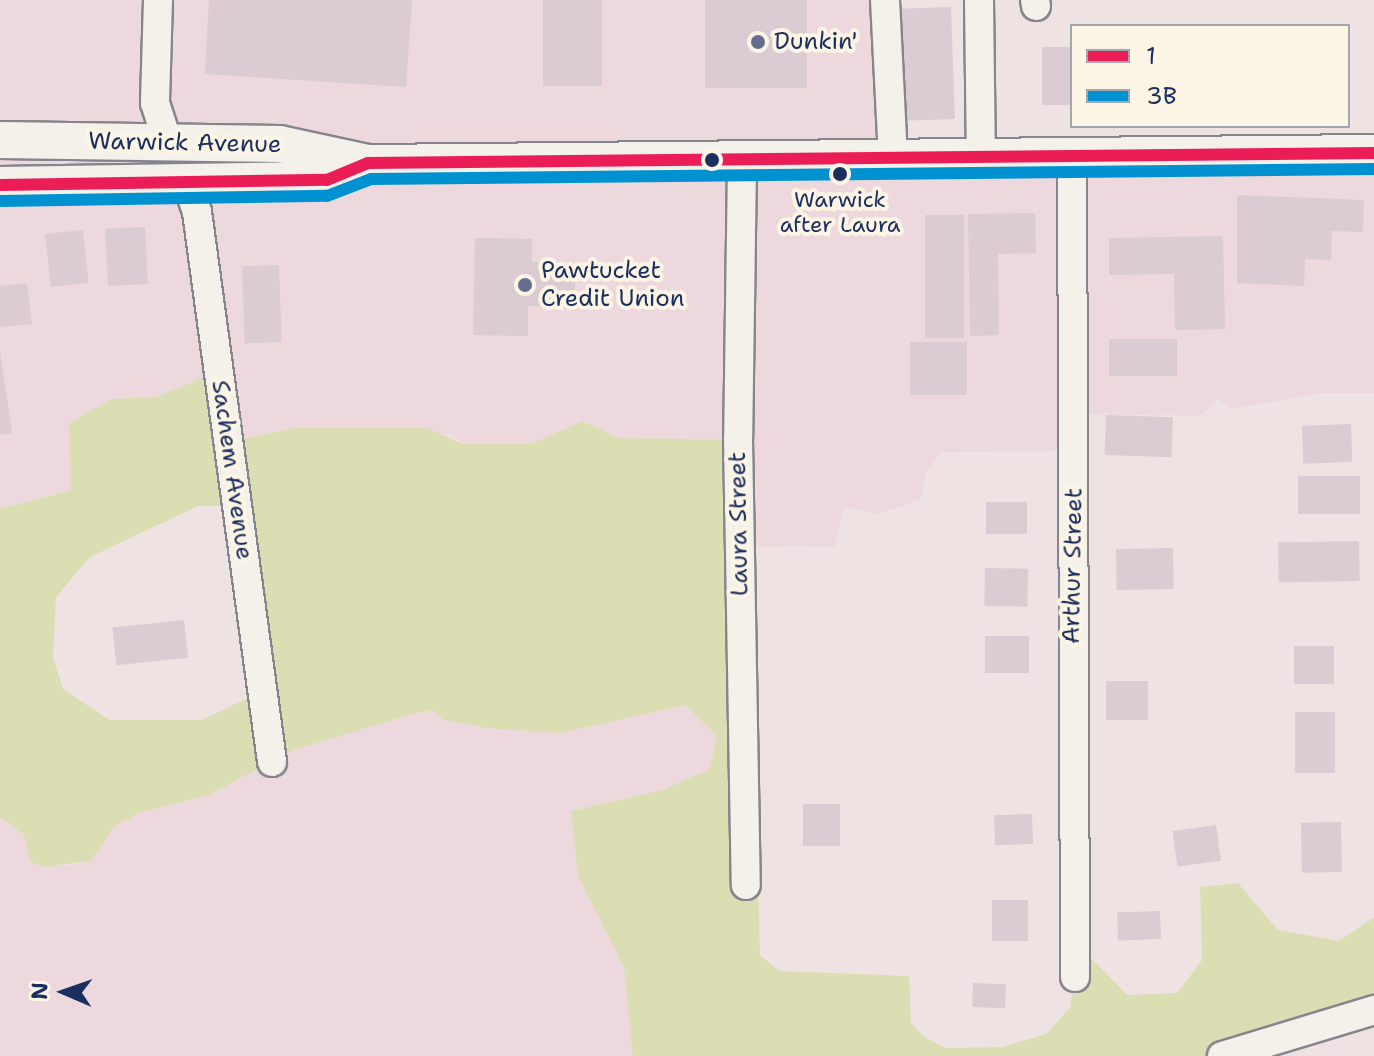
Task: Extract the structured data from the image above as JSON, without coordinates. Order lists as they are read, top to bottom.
{
  "streets": {
    "main road": ["Warwick Avenue"],
    "street": ["Sachem Avenue", "Laura Street", "Arthur Street"]
  },
  "crossings": [
    ["Warwick Avenue", "Sachem Avenue"],
    ["Warwick Avenue", "Laura Street"],
    ["Warwick Avenue", "Arthur Street"]
  ],
  "places": ["Dunkin'", "Warwick after Laura", "Pawtucket Credit Union"],
  "lines": ["transit line 1", "transit line 3B"],
  "legend": ["1", "3B"],
  "north": "left"
}
